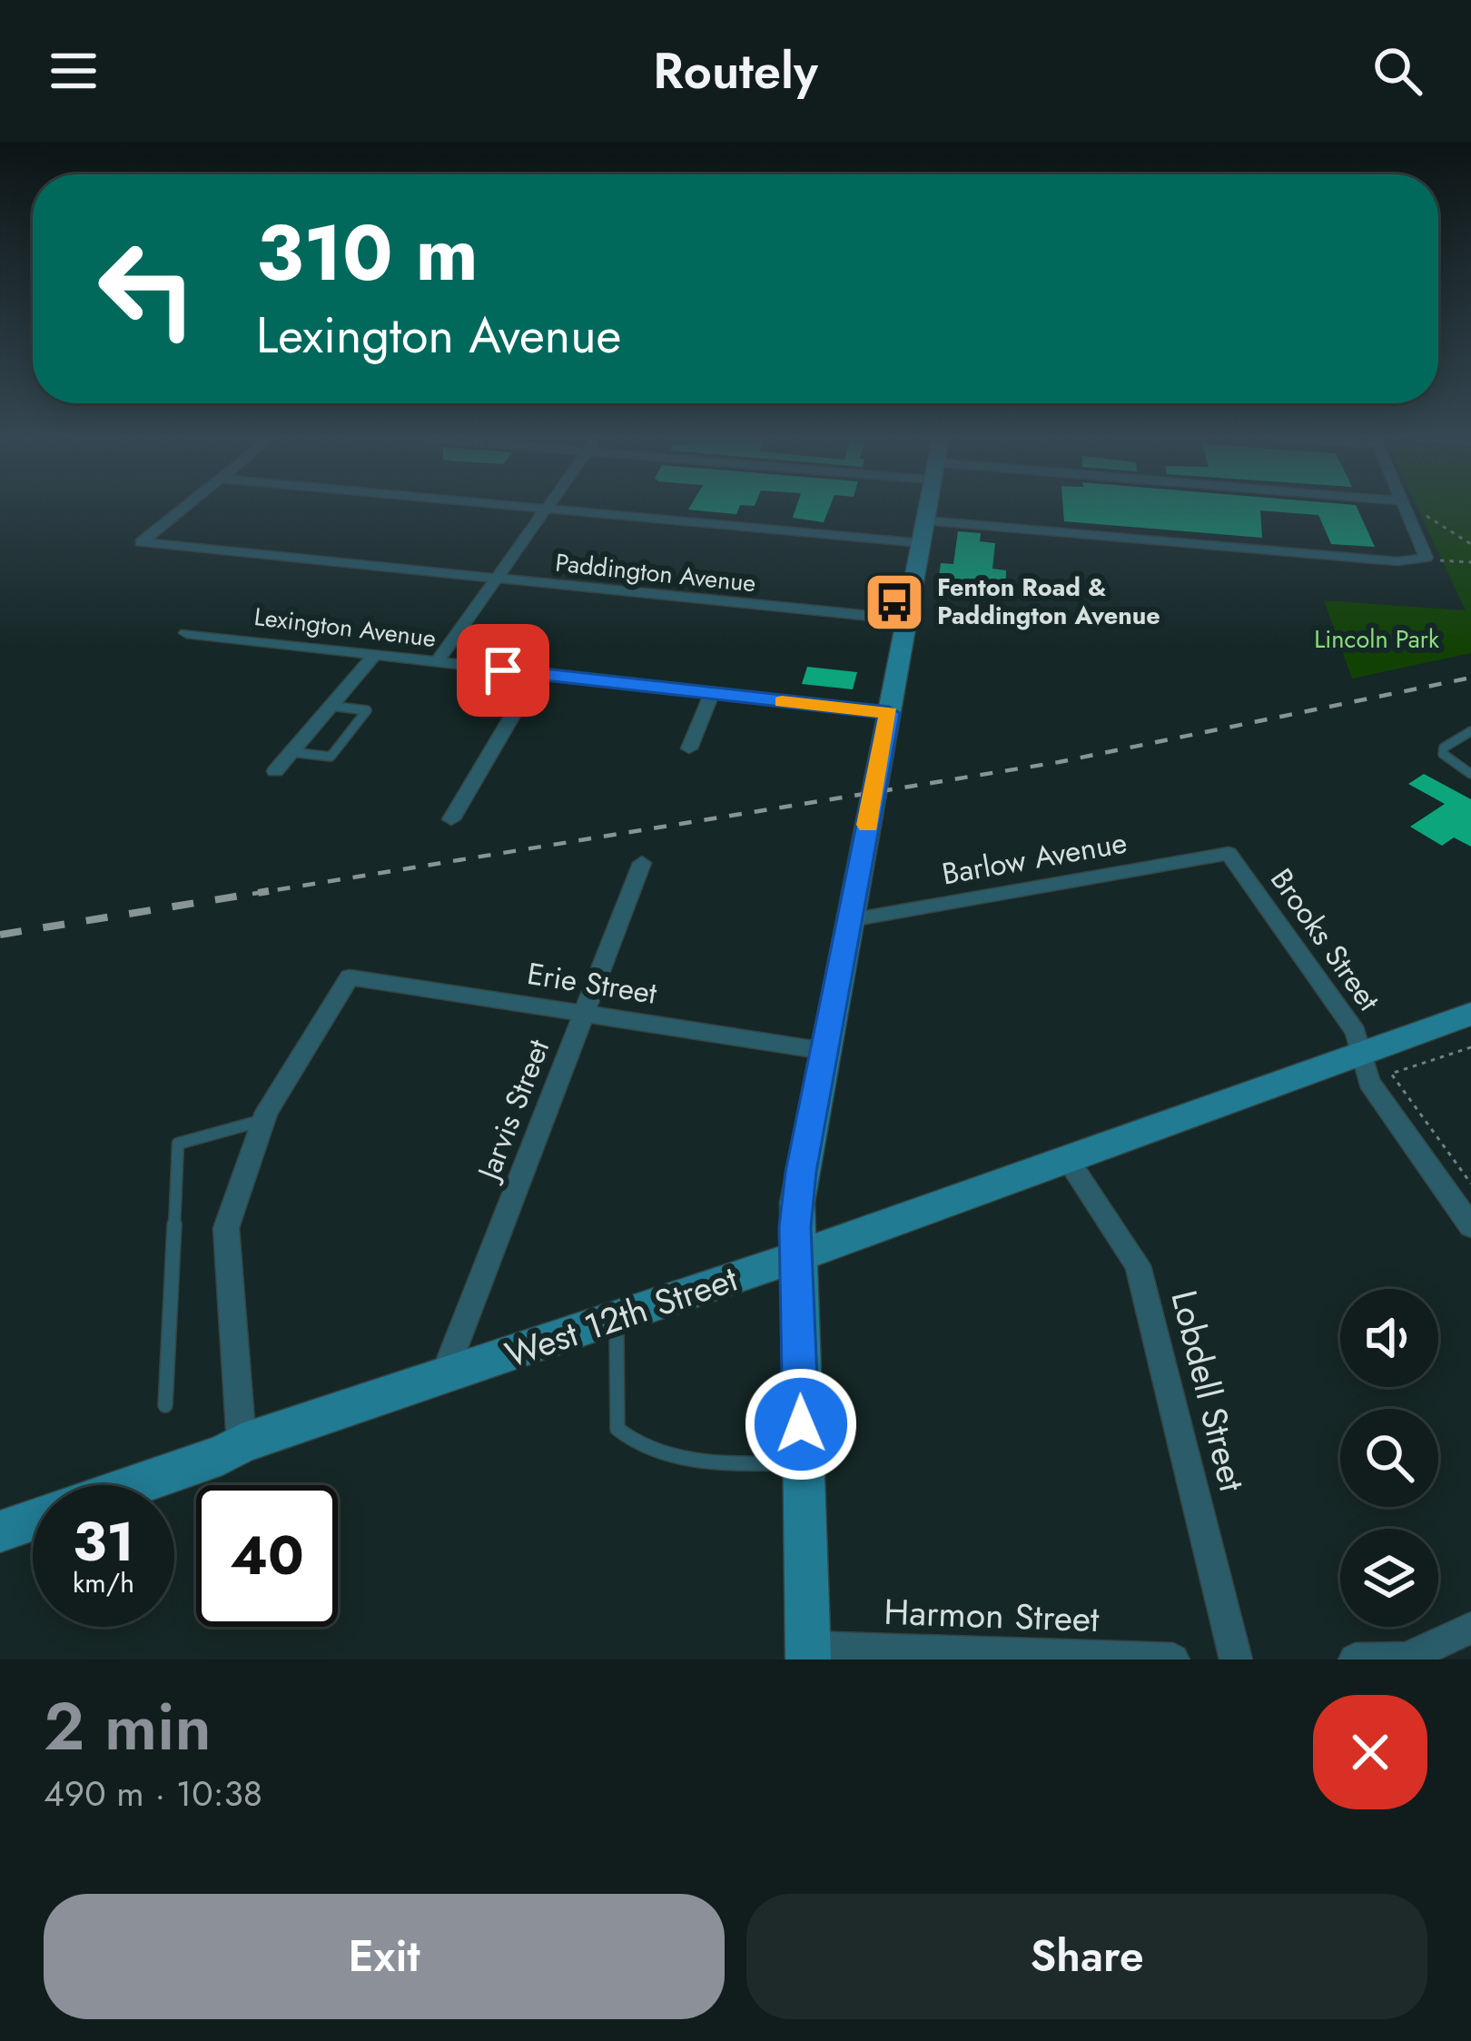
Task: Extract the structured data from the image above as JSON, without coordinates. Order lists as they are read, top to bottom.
{
  "streets": {
    "street": [
      "Paddington Avenue",
      "Lexington Avenue",
      "Barlow Avenue",
      "Brooks Street",
      "Erie Street",
      "Jarvis Street",
      "West 12th Street",
      "Lobdell Street",
      "Harmon Street"
    ]
  },
  "crossings": [
    ["Barlow Avenue", "Brooks Street"],
    ["Brooks Street", "West 12th Street"],
    ["Erie Street", "Jarvis Street"],
    ["Jarvis Street", "West 12th Street"],
    ["West 12th Street", "Lobdell Street"]
  ],
  "parks": ["Lincoln Park"],
  "places": {
    "bus stop": ["Fenton Road & Paddington Avenue"]
  },
  "page": {
    "header": "Routely",
    "turn": ["310 m", "Lexington Avenue"],
    "speed": "31 km/h",
    "limit": "40",
    "heading": ["2 min", "490 m · 10:38"],
    "buttons": ["Exit", "Share"]
  }
}
